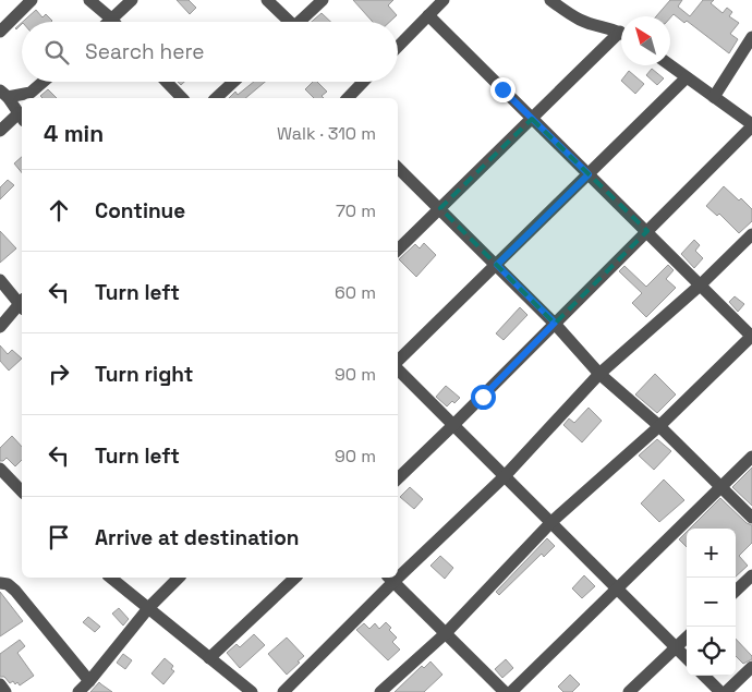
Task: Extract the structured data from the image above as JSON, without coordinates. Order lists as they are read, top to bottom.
{
  "north": "top left",
  "page": {
    "search": "Search here",
    "heading": ["4 min", "Walk · 310 m"],
    "list": [
      ["Continue", "70 m"],
      ["Turn left", "60 m"],
      ["Turn right", "90 m"],
      ["Turn left", "90 m"],
      "Arrive at destination"
    ],
    "map_buttons": ["+", "−"]
  }
}
